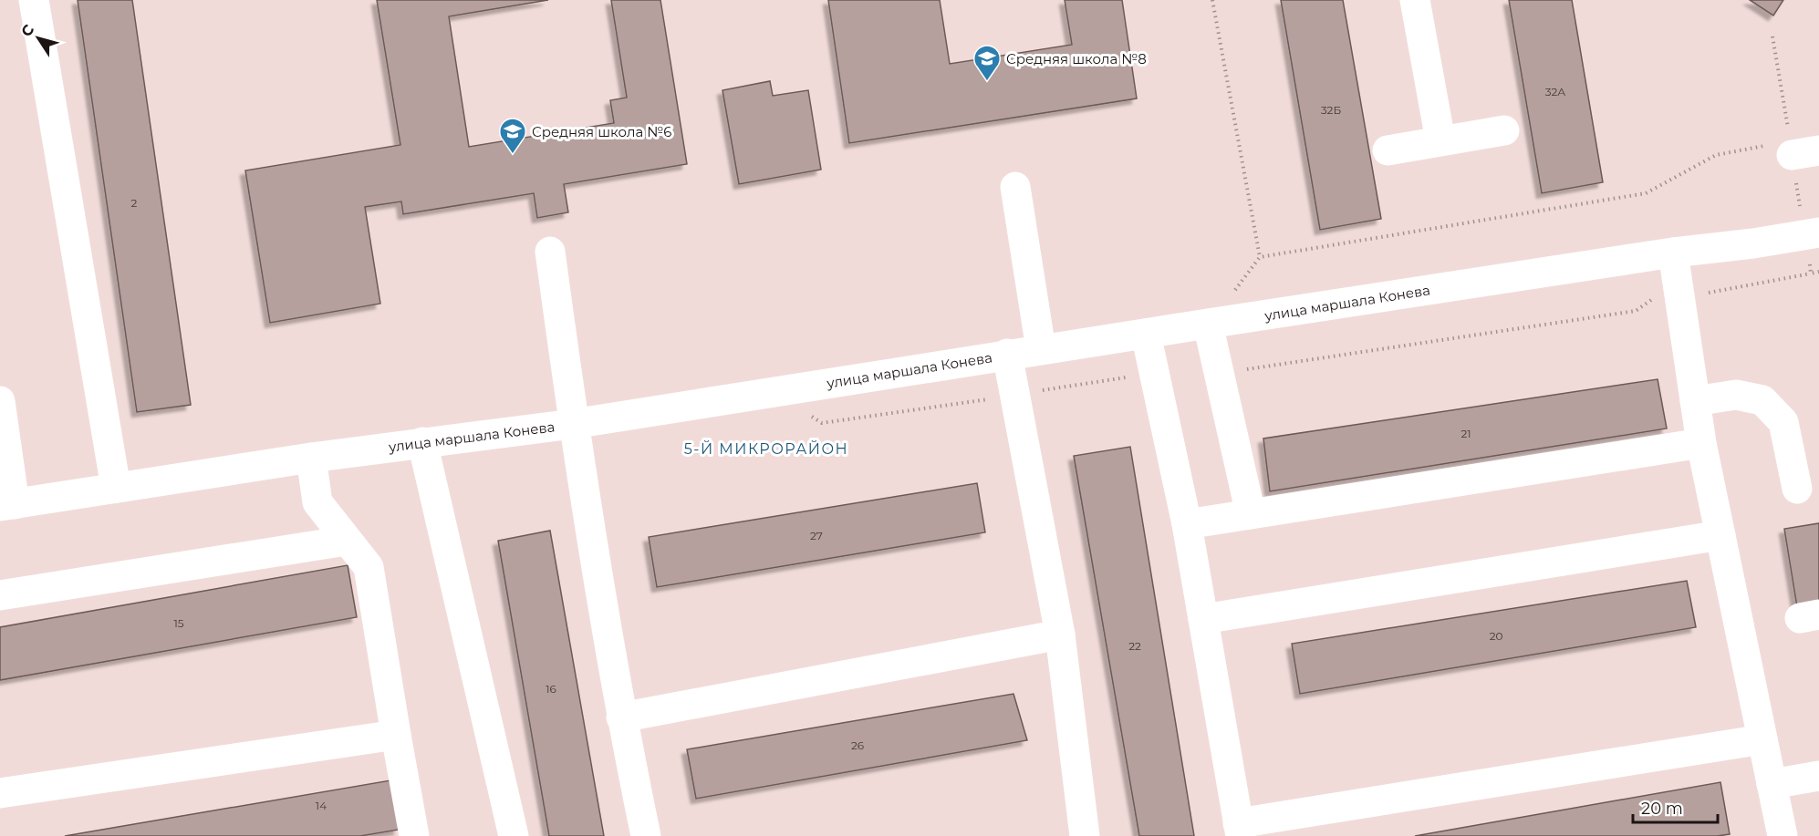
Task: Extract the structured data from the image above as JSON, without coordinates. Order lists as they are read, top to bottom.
{
  "streets": {
    "street": ["улица маршала Конева"]
  },
  "districts": ["5-Й МИКРОРАЙОН"],
  "places": {
    "school or university": ["Средняя школа №8", "Средняя школа №6"]
  },
  "house_numbers": [
    "32А",
    "32Б",
    "2",
    "21",
    "27",
    "15",
    "20",
    "22",
    "16",
    "26",
    "14"
  ],
  "scale_bar": "20 m",
  "north": "top left"
}
